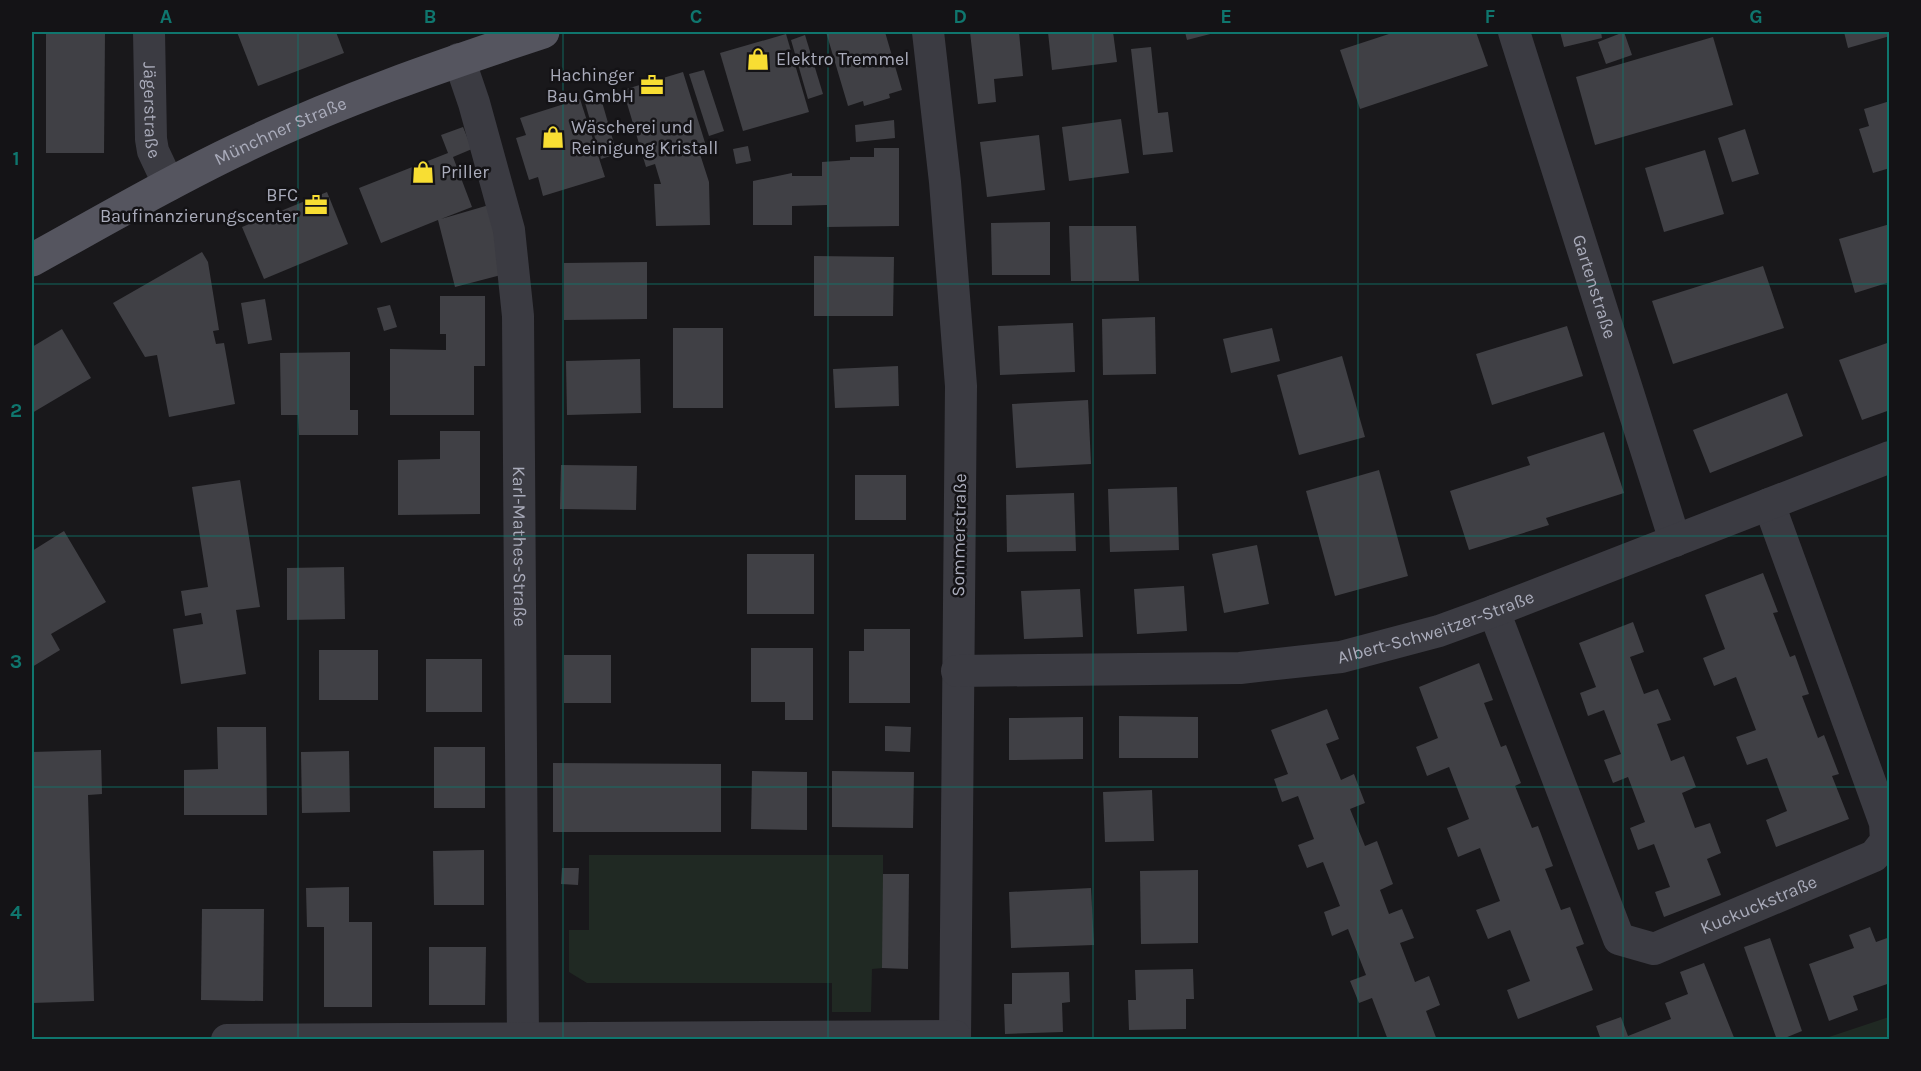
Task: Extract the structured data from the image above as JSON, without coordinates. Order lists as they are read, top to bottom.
{
  "streets": {
    "main road": ["Münchner Straße"],
    "street": [
      "Jägerstraße",
      "Gartenstraße",
      "Sommerstraße",
      "Karl-Mathes-Straße",
      "Albert-Schweitzer-Straße",
      "Kuckuckstraße"
    ]
  },
  "crossings": [
    ["Jägerstraße", "Münchner Straße"],
    ["Münchner Straße", "Karl-Mathes-Straße"],
    ["Gartenstraße", "Albert-Schweitzer-Straße"],
    ["Sommerstraße", "Albert-Schweitzer-Straße"],
    ["Albert-Schweitzer-Straße", "Kuckuckstraße"]
  ],
  "places": {
    "shop": ["Elektro Tremmel", "Wäscherei und Reinigung Kristall", "Priller"],
    "office": ["Hachinger Bau GmbH", "BFC Baufinanzierungscenter"]
  },
  "grid": {
    "columns": [
      "A",
      "B",
      "C",
      "D",
      "E",
      "F",
      "G"
    ],
    "rows": [
      "1",
      "2",
      "3",
      "4"
    ]
  }
}
